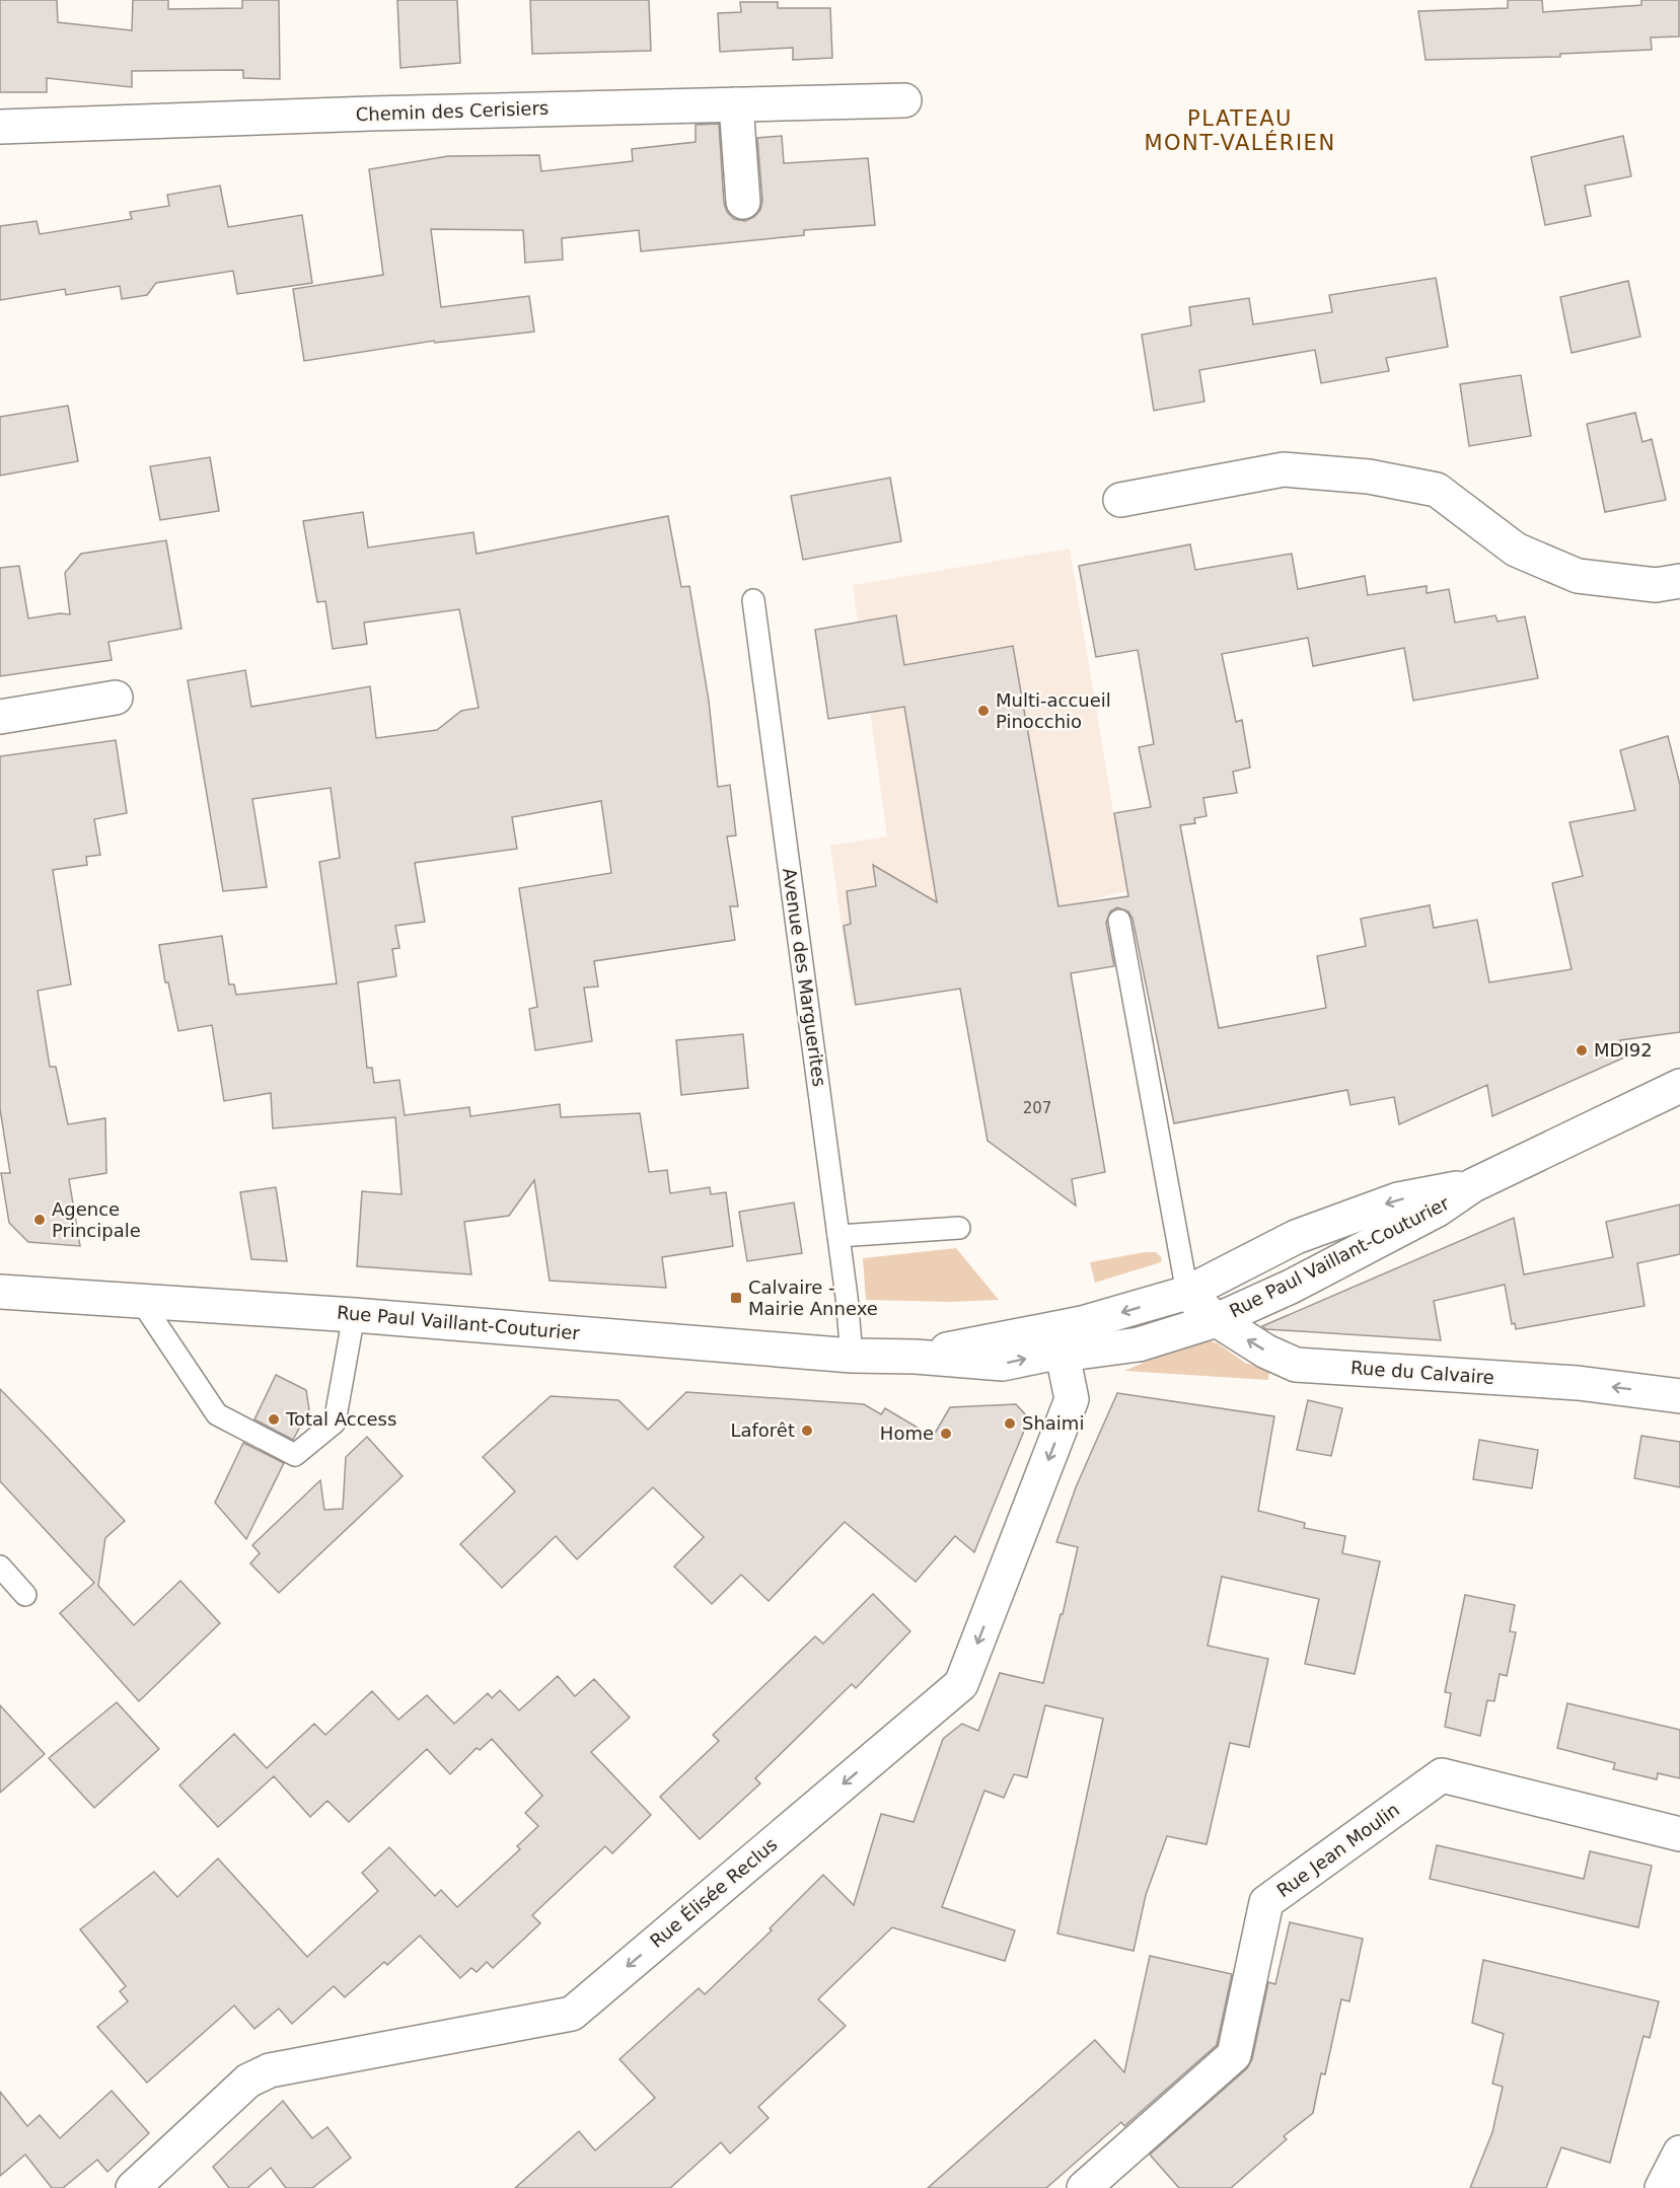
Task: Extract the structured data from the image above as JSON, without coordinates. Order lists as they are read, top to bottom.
{
  "streets": {
    "street": [
      "Chemin des Cerisiers",
      "Rue Paul Vaillant-Couturier",
      "Rue du Calvaire",
      "Rue Jean Moulin",
      "Rue Élisée Reclus"
    ],
    "lane": ["Avenue des Marguerites"]
  },
  "crossings": [
    ["Avenue des Marguerites", "Rue Paul Vaillant-Couturier"],
    ["Rue Paul Vaillant-Couturier", "Rue du Calvaire"],
    ["Rue Paul Vaillant-Couturier", "Rue Élisée Reclus"]
  ],
  "one_way": ["Rue du Calvaire", "Rue Élisée Reclus"],
  "districts": ["PLATEAU MONT-VALÉRIEN"],
  "places": {
    "other": [
      "Multi-accueil Pinocchio",
      "MDI92",
      "Agence Principale",
      "Total Access",
      "Shaimi",
      "Laforêt",
      "Home"
    ],
    "transit": ["Calvaire - Mairie Annexe"]
  },
  "house_numbers": ["207"]
}
